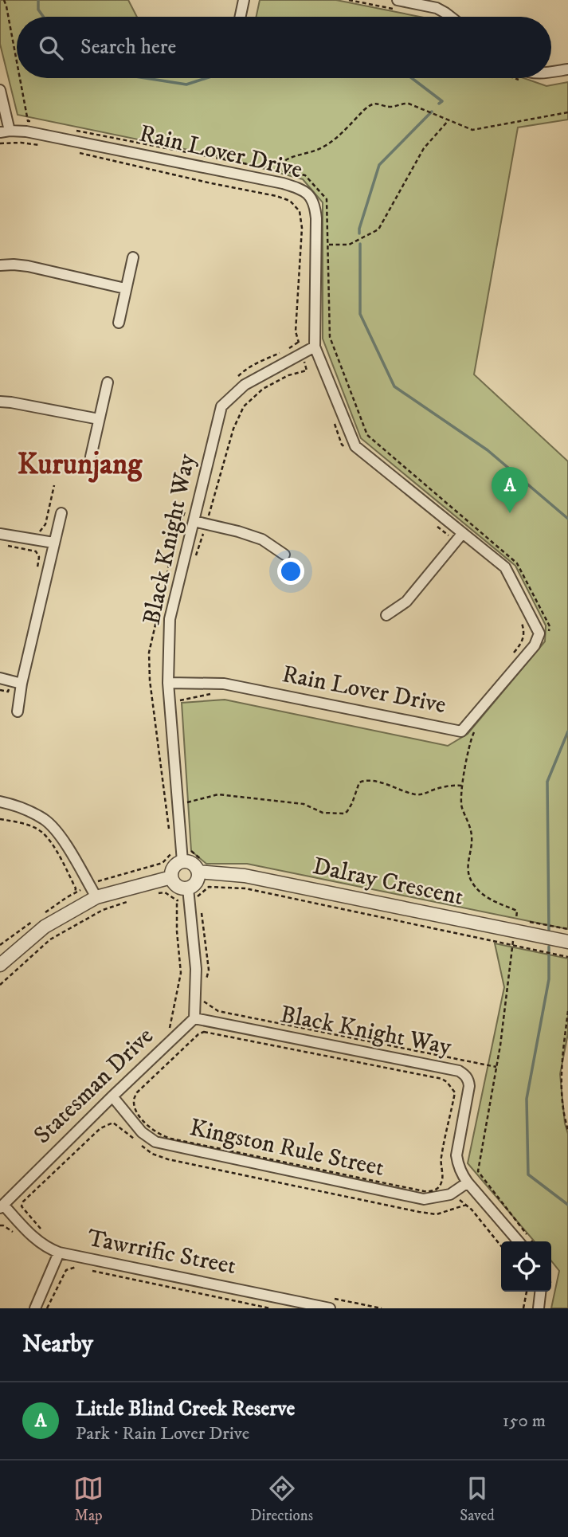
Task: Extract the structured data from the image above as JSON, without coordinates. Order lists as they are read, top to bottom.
{
  "streets": {
    "street": [
      "Rain Lover Drive",
      "Black Knight Way",
      "Dalray Crescent",
      "Statesman Drive",
      "Kingston Rule Street",
      "Tawrrific Street"
    ]
  },
  "crossings": [
    ["Rain Lover Drive", "Black Knight Way"],
    ["Black Knight Way", "Dalray Crescent"],
    ["Black Knight Way", "Statesman Drive"],
    ["Black Knight Way", "Kingston Rule Street"],
    ["Statesman Drive", "Kingston Rule Street"],
    ["Statesman Drive", "Tawrrific Street"]
  ],
  "districts": ["Kurunjang"],
  "page": {
    "search": "Search here",
    "pins": "A",
    "heading": "Nearby",
    "list": [
      {
        "mark": "A",
        "name": "Little Blind Creek Reserve",
        "note": "Park · Rain Lover Drive",
        "value": "150 m"
      }
    ],
    "nav": ["Map", "Directions", "Saved"]
  }
}
